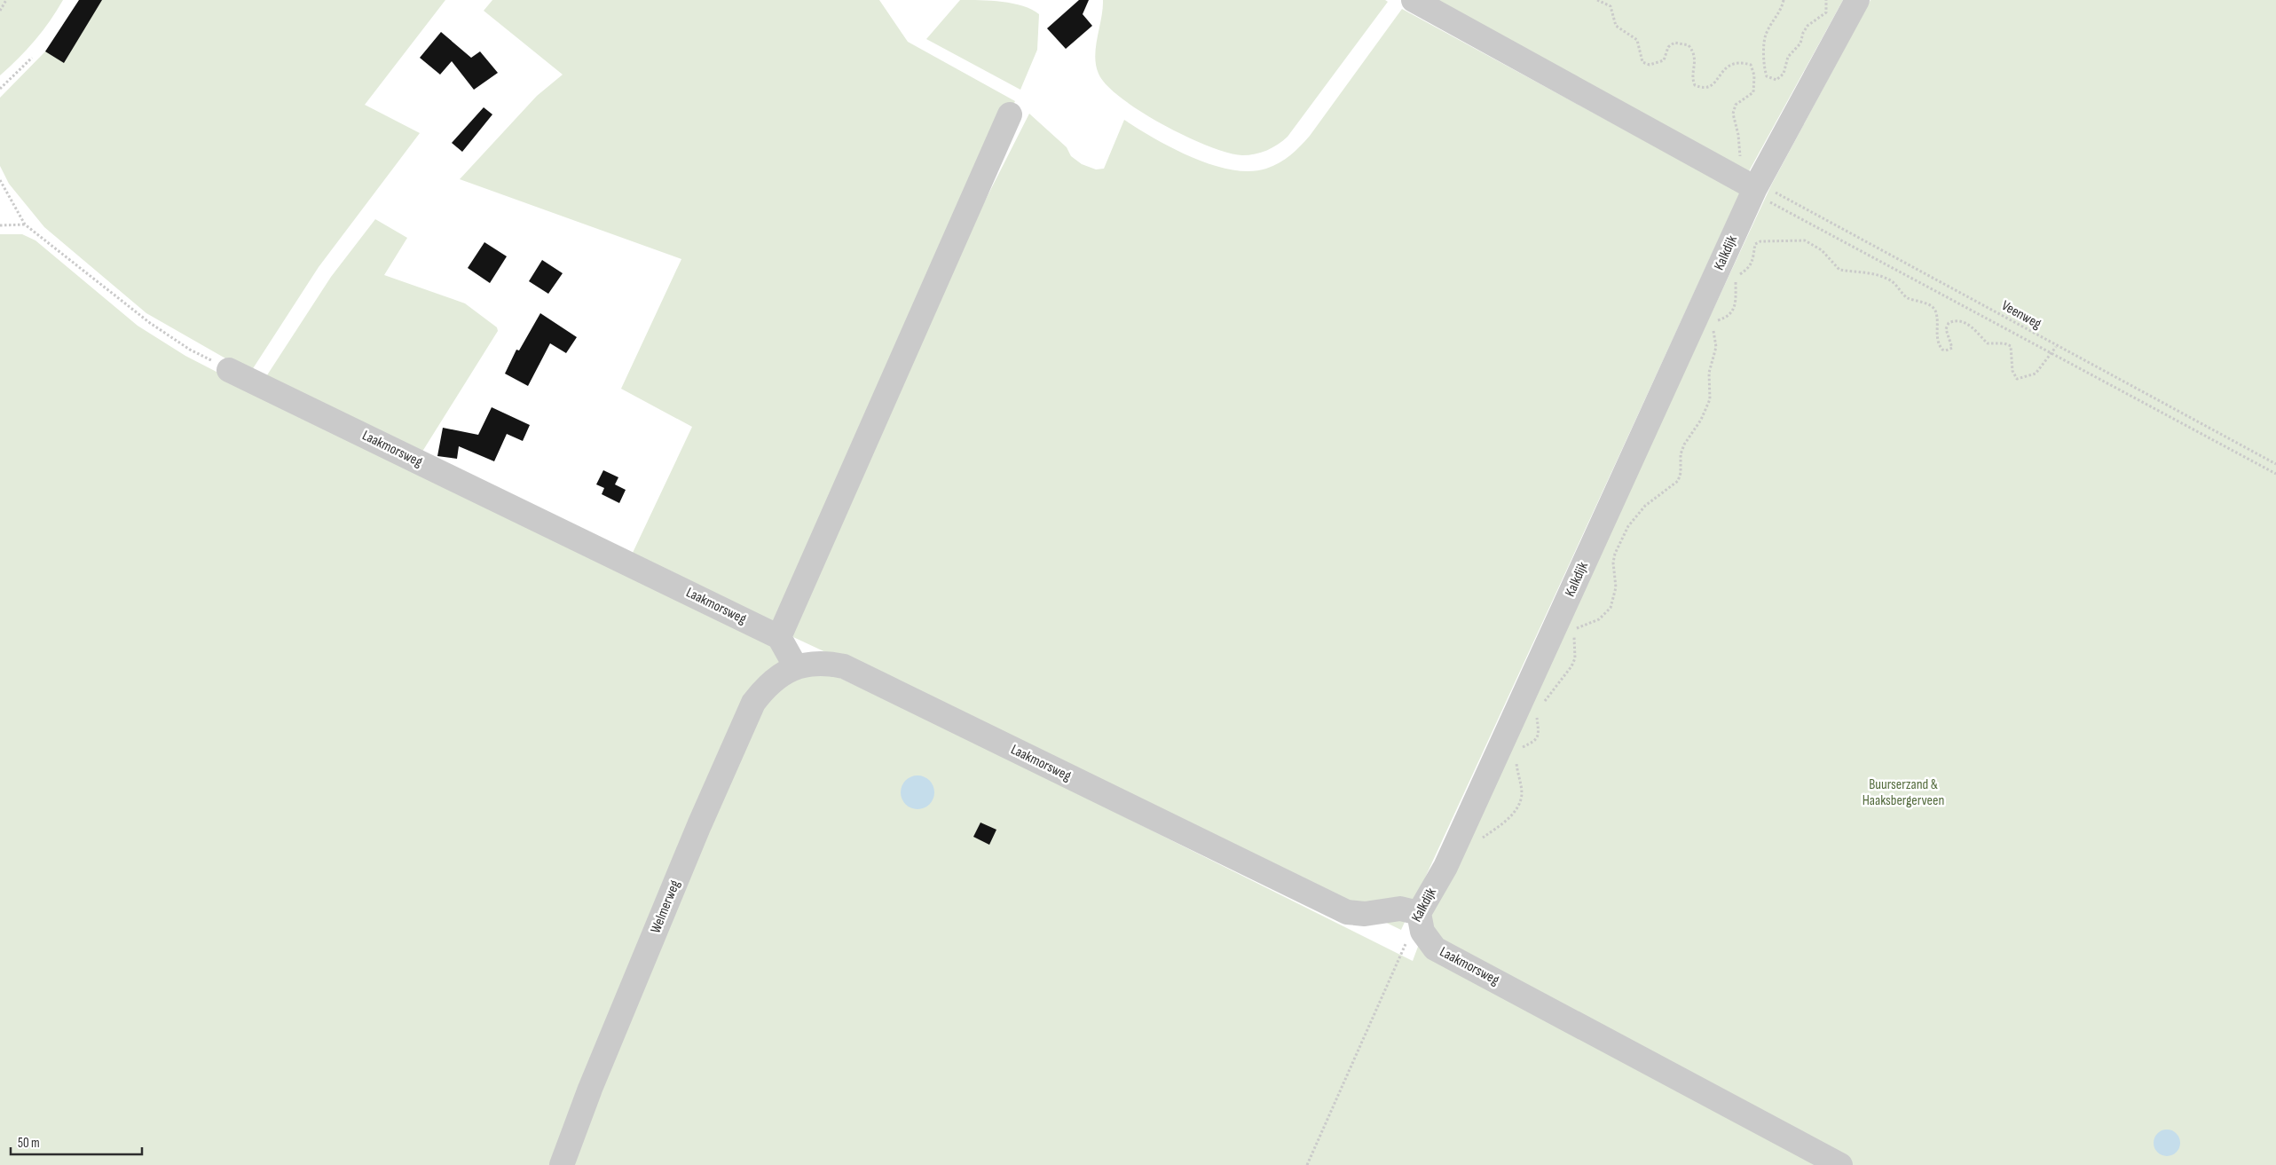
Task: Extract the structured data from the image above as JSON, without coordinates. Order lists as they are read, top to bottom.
{
  "streets": {
    "street": ["Kalkdijk", "Laakmorsweg", "Welmerweg"],
    "path": ["Veenweg"]
  },
  "crossings": [
    ["Kalkdijk", "Veenweg"],
    ["Kalkdijk", "Laakmorsweg"],
    ["Laakmorsweg", "Welmerweg"]
  ],
  "parks": ["Buurserzand & Haaksbergerveen"],
  "scale_bar": "50 m"
}
